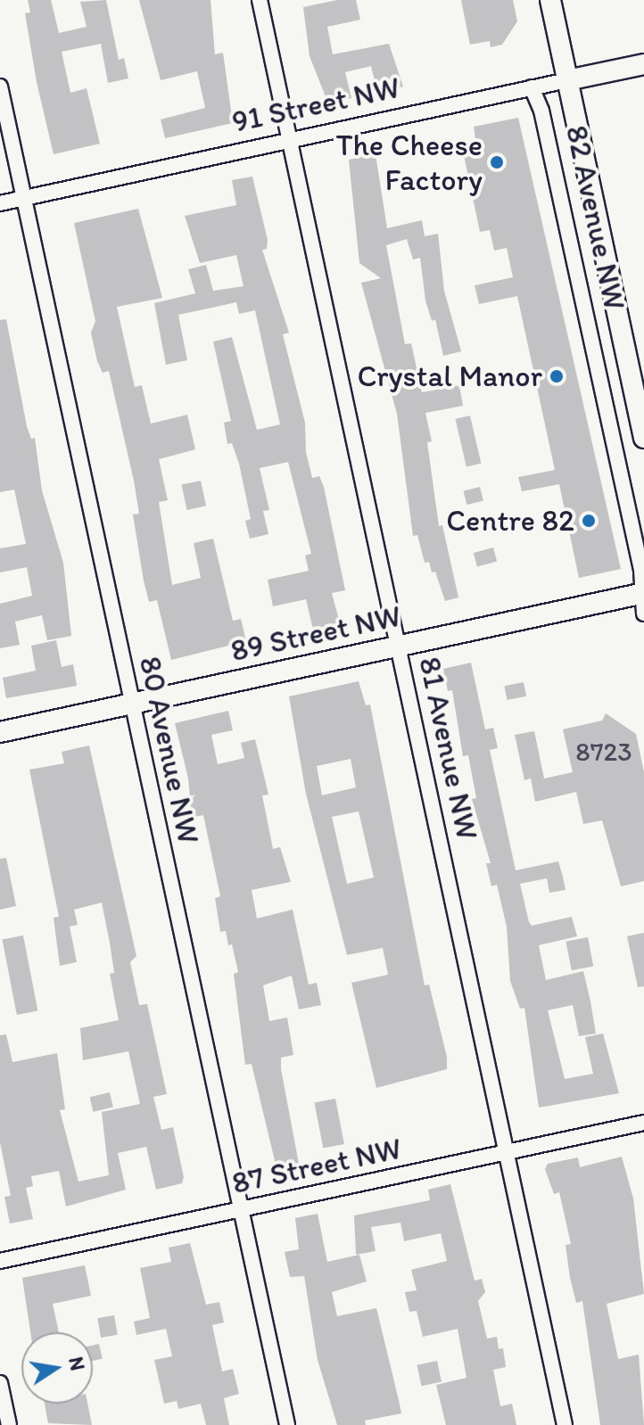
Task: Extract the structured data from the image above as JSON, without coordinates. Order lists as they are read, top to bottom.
{
  "streets": {
    "street": [
      "91 Street NW",
      "82 Avenue NW",
      "89 Street NW",
      "81 Avenue NW",
      "80 Avenue NW",
      "87 Street NW"
    ]
  },
  "crossings": [
    ["91 Street NW", "82 Avenue NW"],
    ["91 Street NW", "81 Avenue NW"],
    ["91 Street NW", "80 Avenue NW"],
    ["82 Avenue NW", "89 Street NW"],
    ["89 Street NW", "81 Avenue NW"],
    ["89 Street NW", "80 Avenue NW"],
    ["81 Avenue NW", "87 Street NW"],
    ["80 Avenue NW", "87 Street NW"]
  ],
  "places": ["The Cheese Factory", "Crystal Manor", "Centre 82"],
  "house_numbers": ["8723"],
  "north": "right"
}
